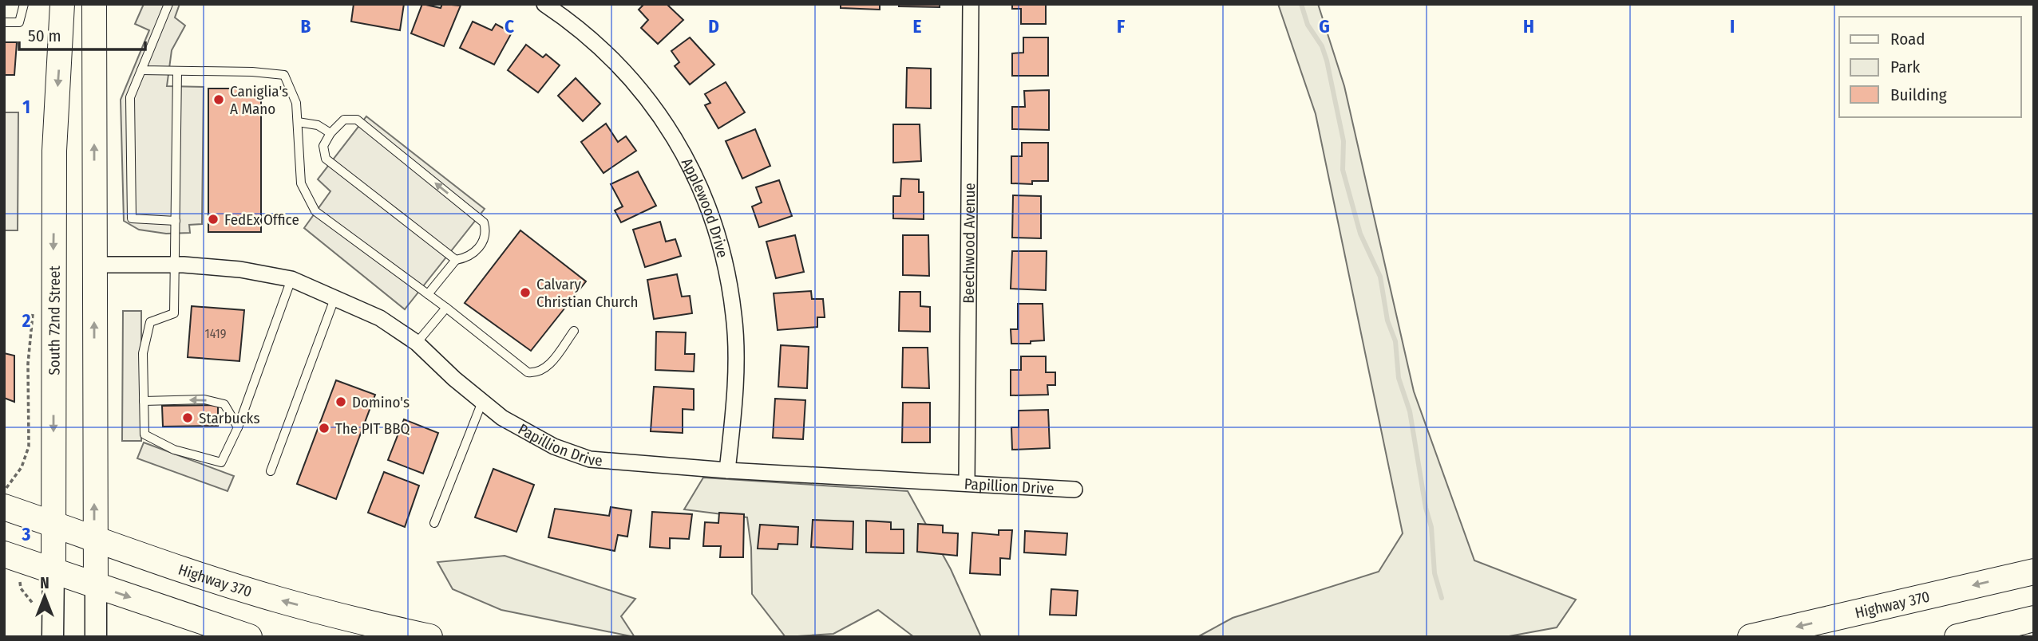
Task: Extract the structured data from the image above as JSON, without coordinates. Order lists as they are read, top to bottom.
{
  "streets": {
    "highway": ["Highway 370"],
    "main road": ["South 72nd Street"],
    "street": ["Applewood Drive", "Beechwood Avenue", "Papillion Drive"]
  },
  "crossings": [
    ["Applewood Drive", "Papillion Drive"],
    ["Beechwood Avenue", "Papillion Drive"],
    ["South 72nd Street", "Highway 370"]
  ],
  "places": [
    "Caniglia's A Mano",
    "FedEx Office",
    "Calvary Christian Church",
    "Domino's",
    "Starbucks",
    "The PIT BBQ"
  ],
  "house_numbers": ["1419"],
  "legend": ["Road", "Park", "Building"],
  "scale_bar": "50 m",
  "north": "top",
  "grid": {
    "columns": [
      "B",
      "C",
      "D",
      "E",
      "F",
      "G",
      "H",
      "I"
    ],
    "rows": ["1", "2", "3"]
  }
}
